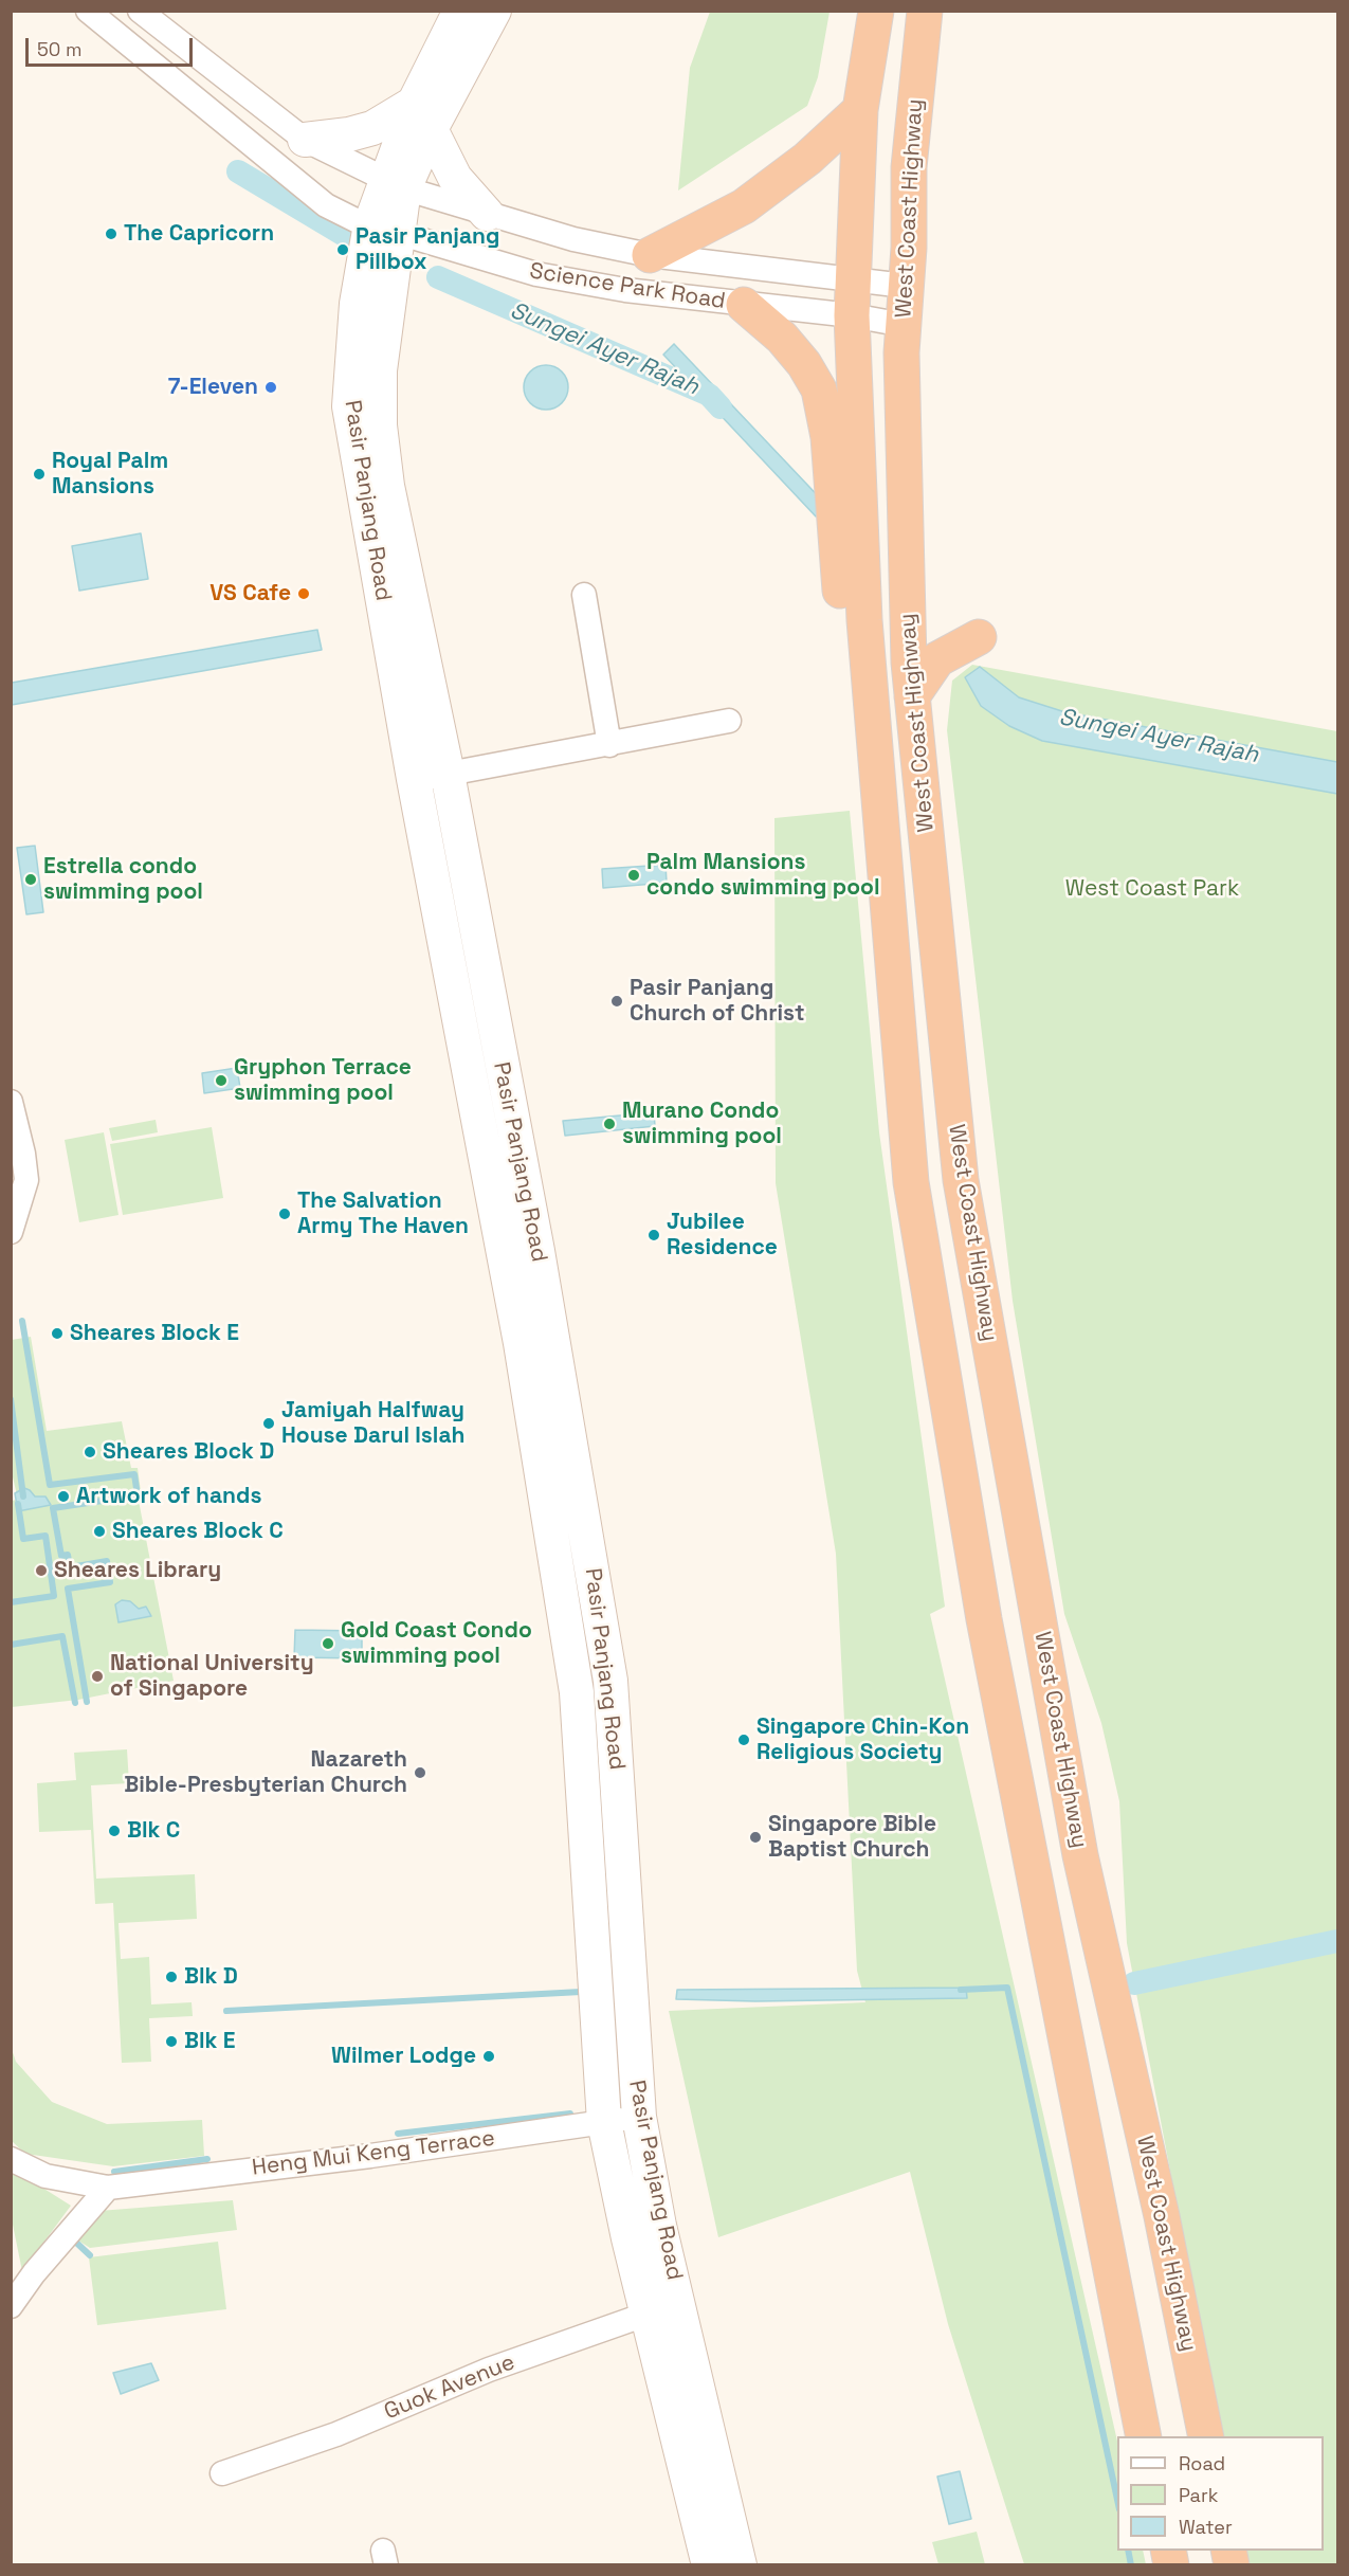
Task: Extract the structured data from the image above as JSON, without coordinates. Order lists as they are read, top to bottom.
{
  "streets": {
    "highway": ["West Coast Highway"],
    "main road": ["Pasir Panjang Road"],
    "street": ["Science Park Road", "Heng Mui Keng Terrace", "Guok Avenue"]
  },
  "crossings": [
    ["West Coast Highway", "Science Park Road"],
    ["Science Park Road", "Pasir Panjang Road"],
    ["Pasir Panjang Road", "Heng Mui Keng Terrace"],
    ["Pasir Panjang Road", "Guok Avenue"]
  ],
  "water": ["Sungei Ayer Rajah"],
  "parks": ["West Coast Park"],
  "places": [
    "The Capricorn",
    "Pasir Panjang Pillbox",
    "7-Eleven",
    "Royal Palm Mansions",
    "VS Cafe",
    "Palm Mansions condo swimming pool",
    "Estrella condo swimming pool",
    "Pasir Panjang Church of Christ",
    "Gryphon Terrace swimming pool",
    "Murano Condo swimming pool",
    "The Salvation Army The Haven",
    "Jubilee Residence",
    "Sheares Block E",
    "Jamiyah Halfway House Darul Islah",
    "Sheares Block D",
    "Artwork of hands",
    "Sheares Block C",
    "Sheares Library",
    "Gold Coast Condo swimming pool",
    "National University of Singapore",
    "Singapore Chin-Kon Religious Society",
    "Nazareth Bible-Presbyterian Church",
    "Blk C",
    "Singapore Bible Baptist Church",
    "Blk D",
    "Blk E",
    "Wilmer Lodge"
  ],
  "legend": ["Road", "Park", "Water"],
  "scale_bar": "50 m"
}
